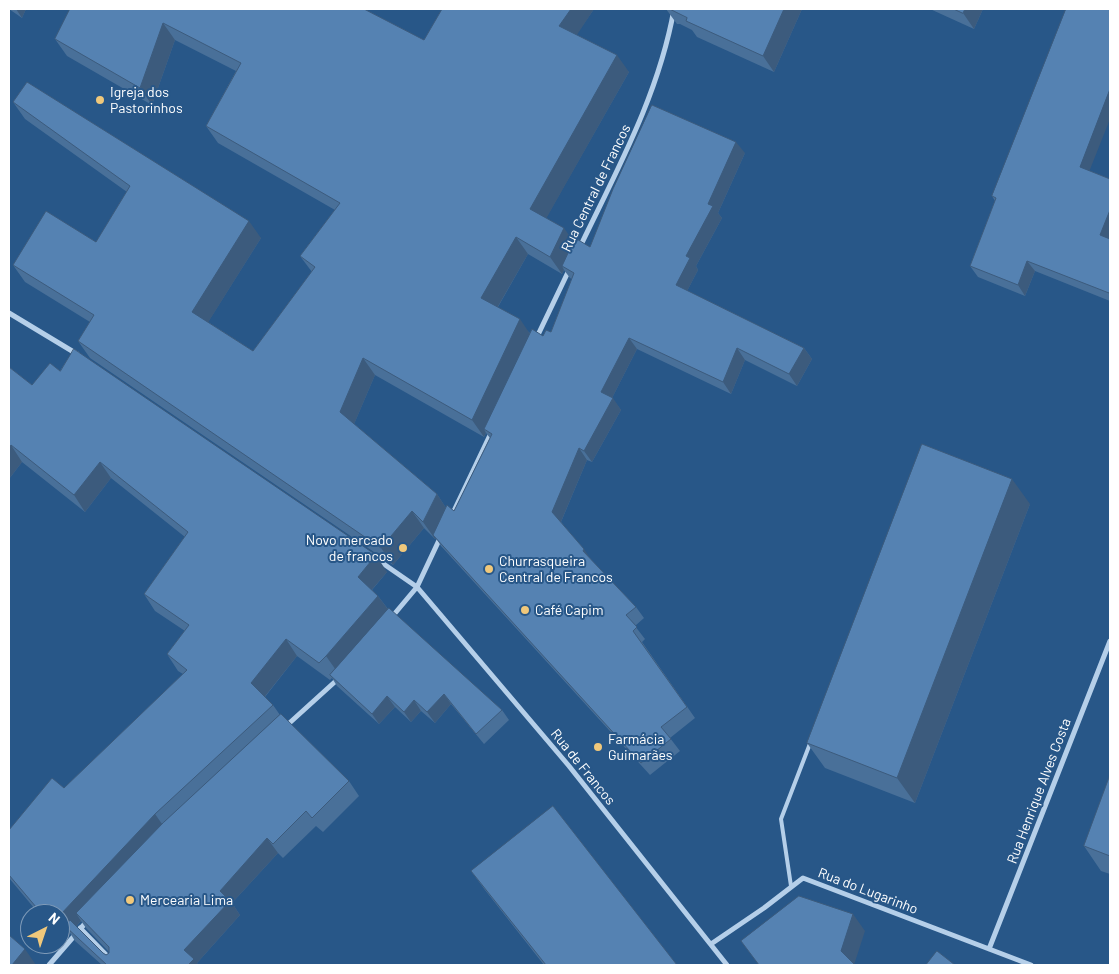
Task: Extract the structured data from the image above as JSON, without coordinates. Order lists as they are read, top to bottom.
{
  "streets": {
    "street": [
      "Rua Central de Francos",
      "Rua de Francos",
      "Rua Henrique Alves Costa",
      "Rua do Lugarinho"
    ]
  },
  "crossings": [
    ["Rua de Francos", "Rua do Lugarinho"],
    ["Rua Henrique Alves Costa", "Rua do Lugarinho"]
  ],
  "places": [
    "Igreja dos Pastorinhos",
    "Novo mercado de francos",
    "Churrasqueira Central de Francos",
    "Café Capim",
    "Farmácia Guimarães",
    "Mercearia Lima"
  ],
  "north": "top right"
}
